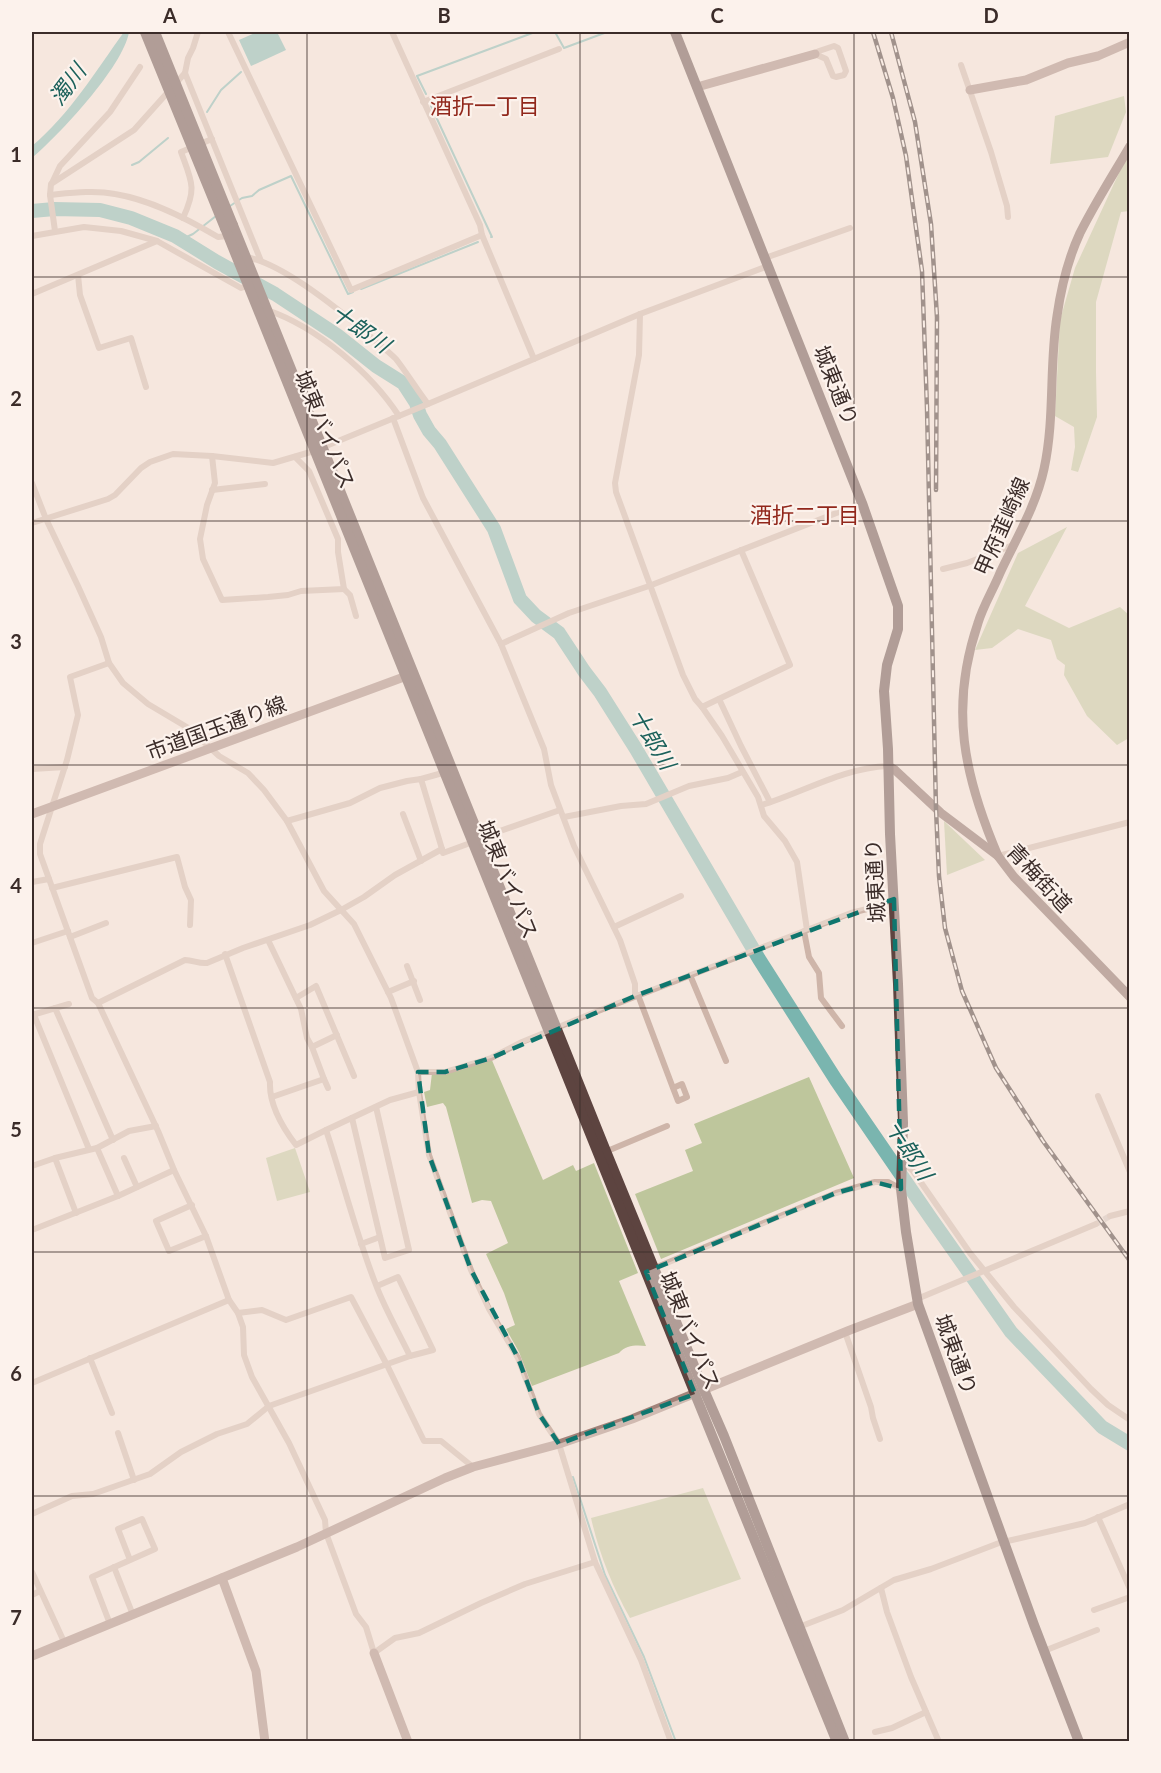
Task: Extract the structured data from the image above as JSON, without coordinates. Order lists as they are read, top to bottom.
{
  "streets": {
    "highway": ["城東通り", "城東バイパス"],
    "main road": ["甲府韮崎線", "青梅街道"],
    "street": ["市道国玉通り線"]
  },
  "crossings": [
    ["城東通り", "青梅街道"],
    ["城東バイパス", "市道国玉通り線"],
    ["甲府韮崎線", "青梅街道"]
  ],
  "districts": ["酒折一丁目", "酒折二丁目"],
  "water": ["濁川", "十郎川"],
  "grid": {
    "columns": [
      "A",
      "B",
      "C",
      "D"
    ],
    "rows": [
      "1",
      "2",
      "3",
      "4",
      "5",
      "6",
      "7"
    ]
  }
}
